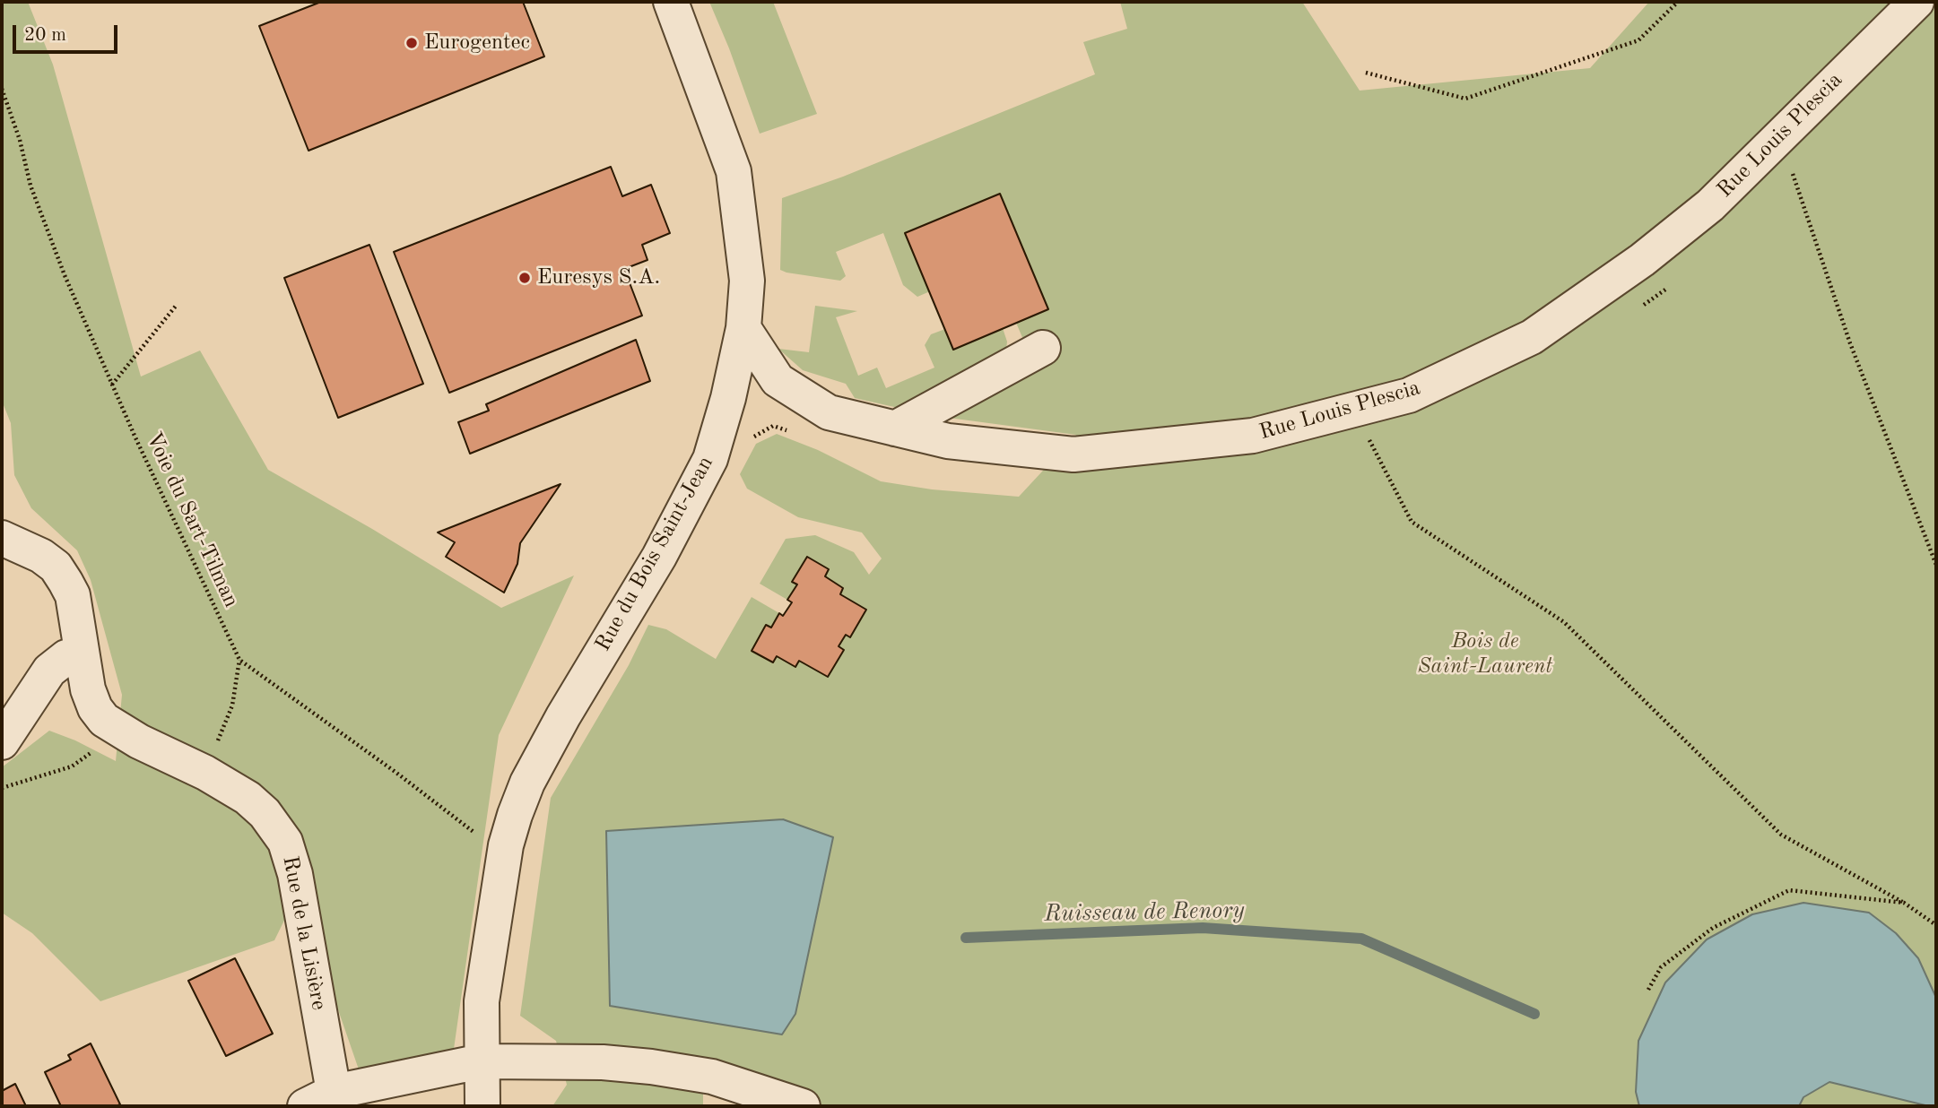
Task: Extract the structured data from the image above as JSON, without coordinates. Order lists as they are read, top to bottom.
{
  "streets": {
    "street": ["Rue Louis Plescia", "Rue du Bois Saint-Jean", "Rue de la Lisière"],
    "path": ["Voie du Sart-Tilman"]
  },
  "crossings": [
    ["Rue Louis Plescia", "Rue du Bois Saint-Jean"],
    ["Voie du Sart-Tilman", "Rue du Bois Saint-Jean"]
  ],
  "water": ["Ruisseau de Renory"],
  "parks": ["Bois de Saint-Laurent"],
  "places": ["Eurogentec", "Euresys S.A."],
  "scale_bar": "20 m"
}
